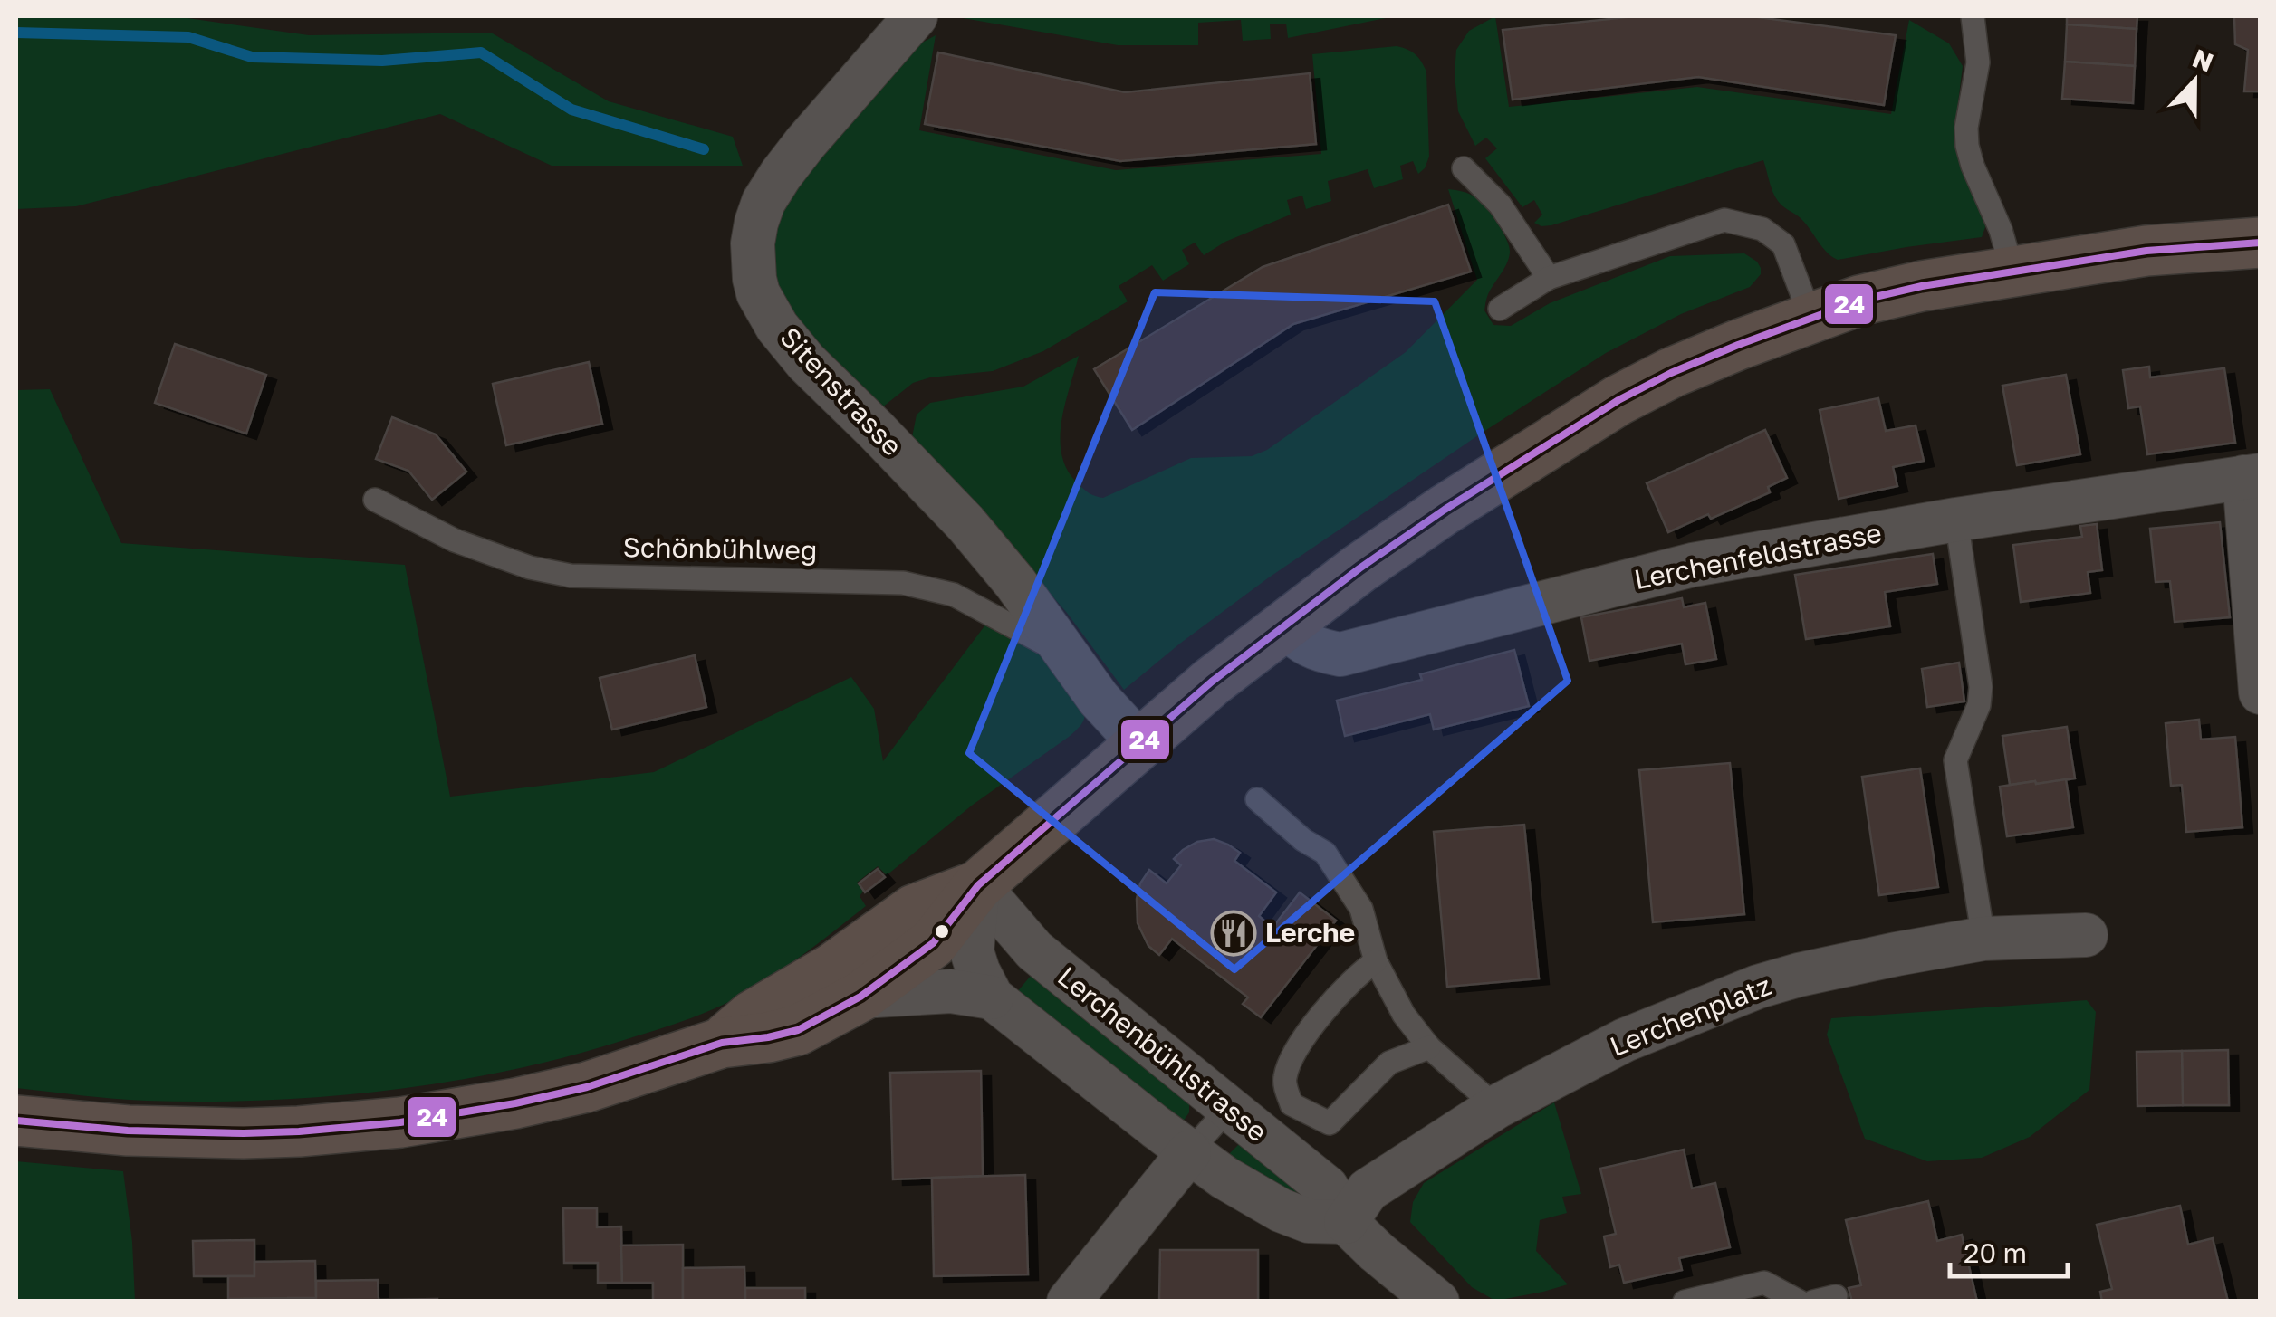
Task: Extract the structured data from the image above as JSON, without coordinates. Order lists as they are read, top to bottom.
{
  "streets": {
    "street": [
      "Sitenstrasse",
      "Lerchenfeldstrasse",
      "Lerchenplatz",
      "Lerchenbühlstrasse"
    ],
    "lane": ["Schönbühlweg"]
  },
  "crossings": [
    ["Sitenstrasse", "Schönbühlweg"],
    ["Lerchenplatz", "Lerchenbühlstrasse"]
  ],
  "places": {
    "restaurant": ["Lerche"]
  },
  "lines": ["transit line 24"],
  "scale_bar": "20 m",
  "north": "top"
}
